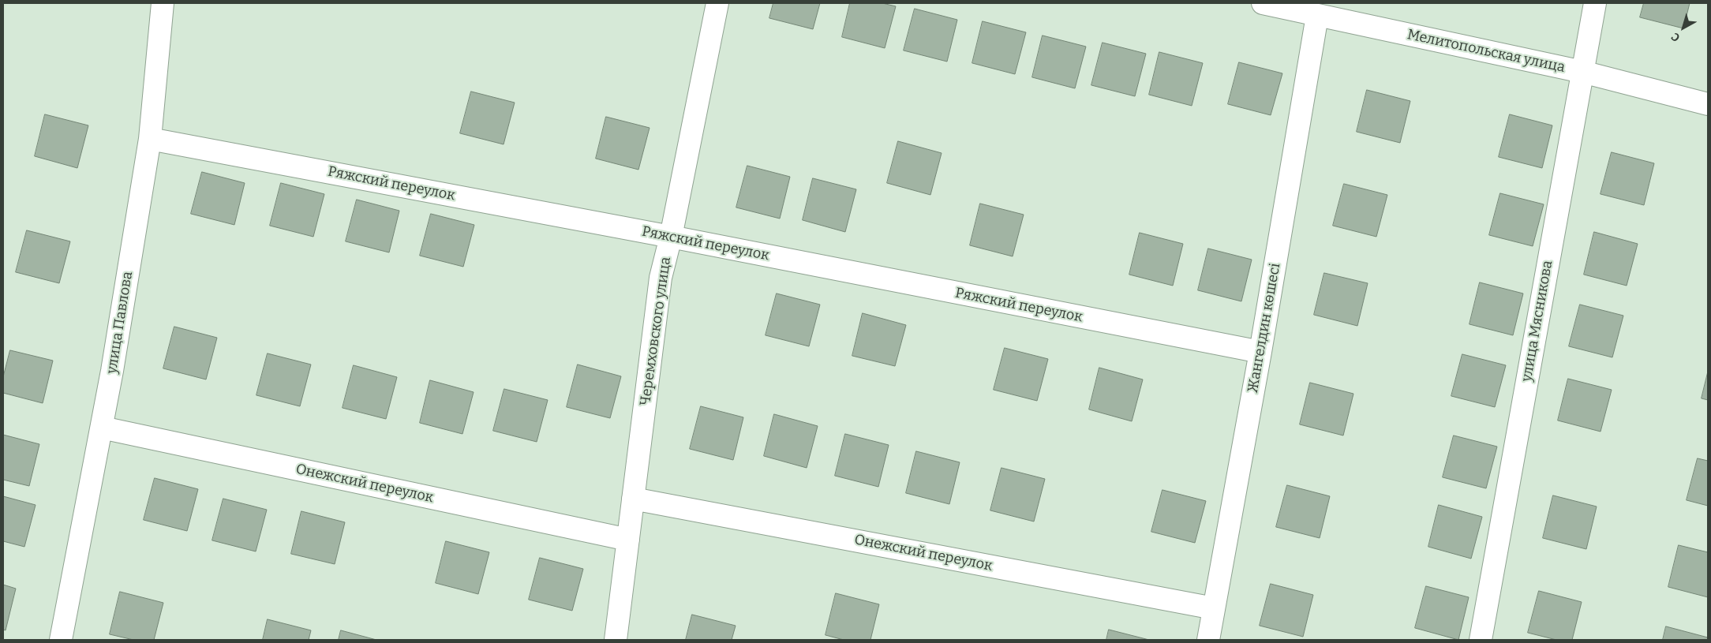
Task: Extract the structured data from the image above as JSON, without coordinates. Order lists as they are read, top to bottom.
{
  "streets": {
    "street": [
      "Мелитопольская улица",
      "Ряжский переулок",
      "улица Мясникова",
      "улица Павлова",
      "Жангелдин көшесі",
      "Черемховского улица",
      "Онежский переулок"
    ]
  },
  "crossings": [
    ["Мелитопольская улица", "улица Мясникова"],
    ["Мелитопольская улица", "Жангелдин көшесі"],
    ["Ряжский переулок", "улица Павлова"],
    ["Ряжский переулок", "Жангелдин көшесі"],
    ["Ряжский переулок", "Черемховского улица"],
    ["улица Павлова", "Онежский переулок"],
    ["Жангелдин көшесі", "Онежский переулок"],
    ["Черемховского улица", "Онежский переулок"]
  ],
  "north": "bottom left"
}
